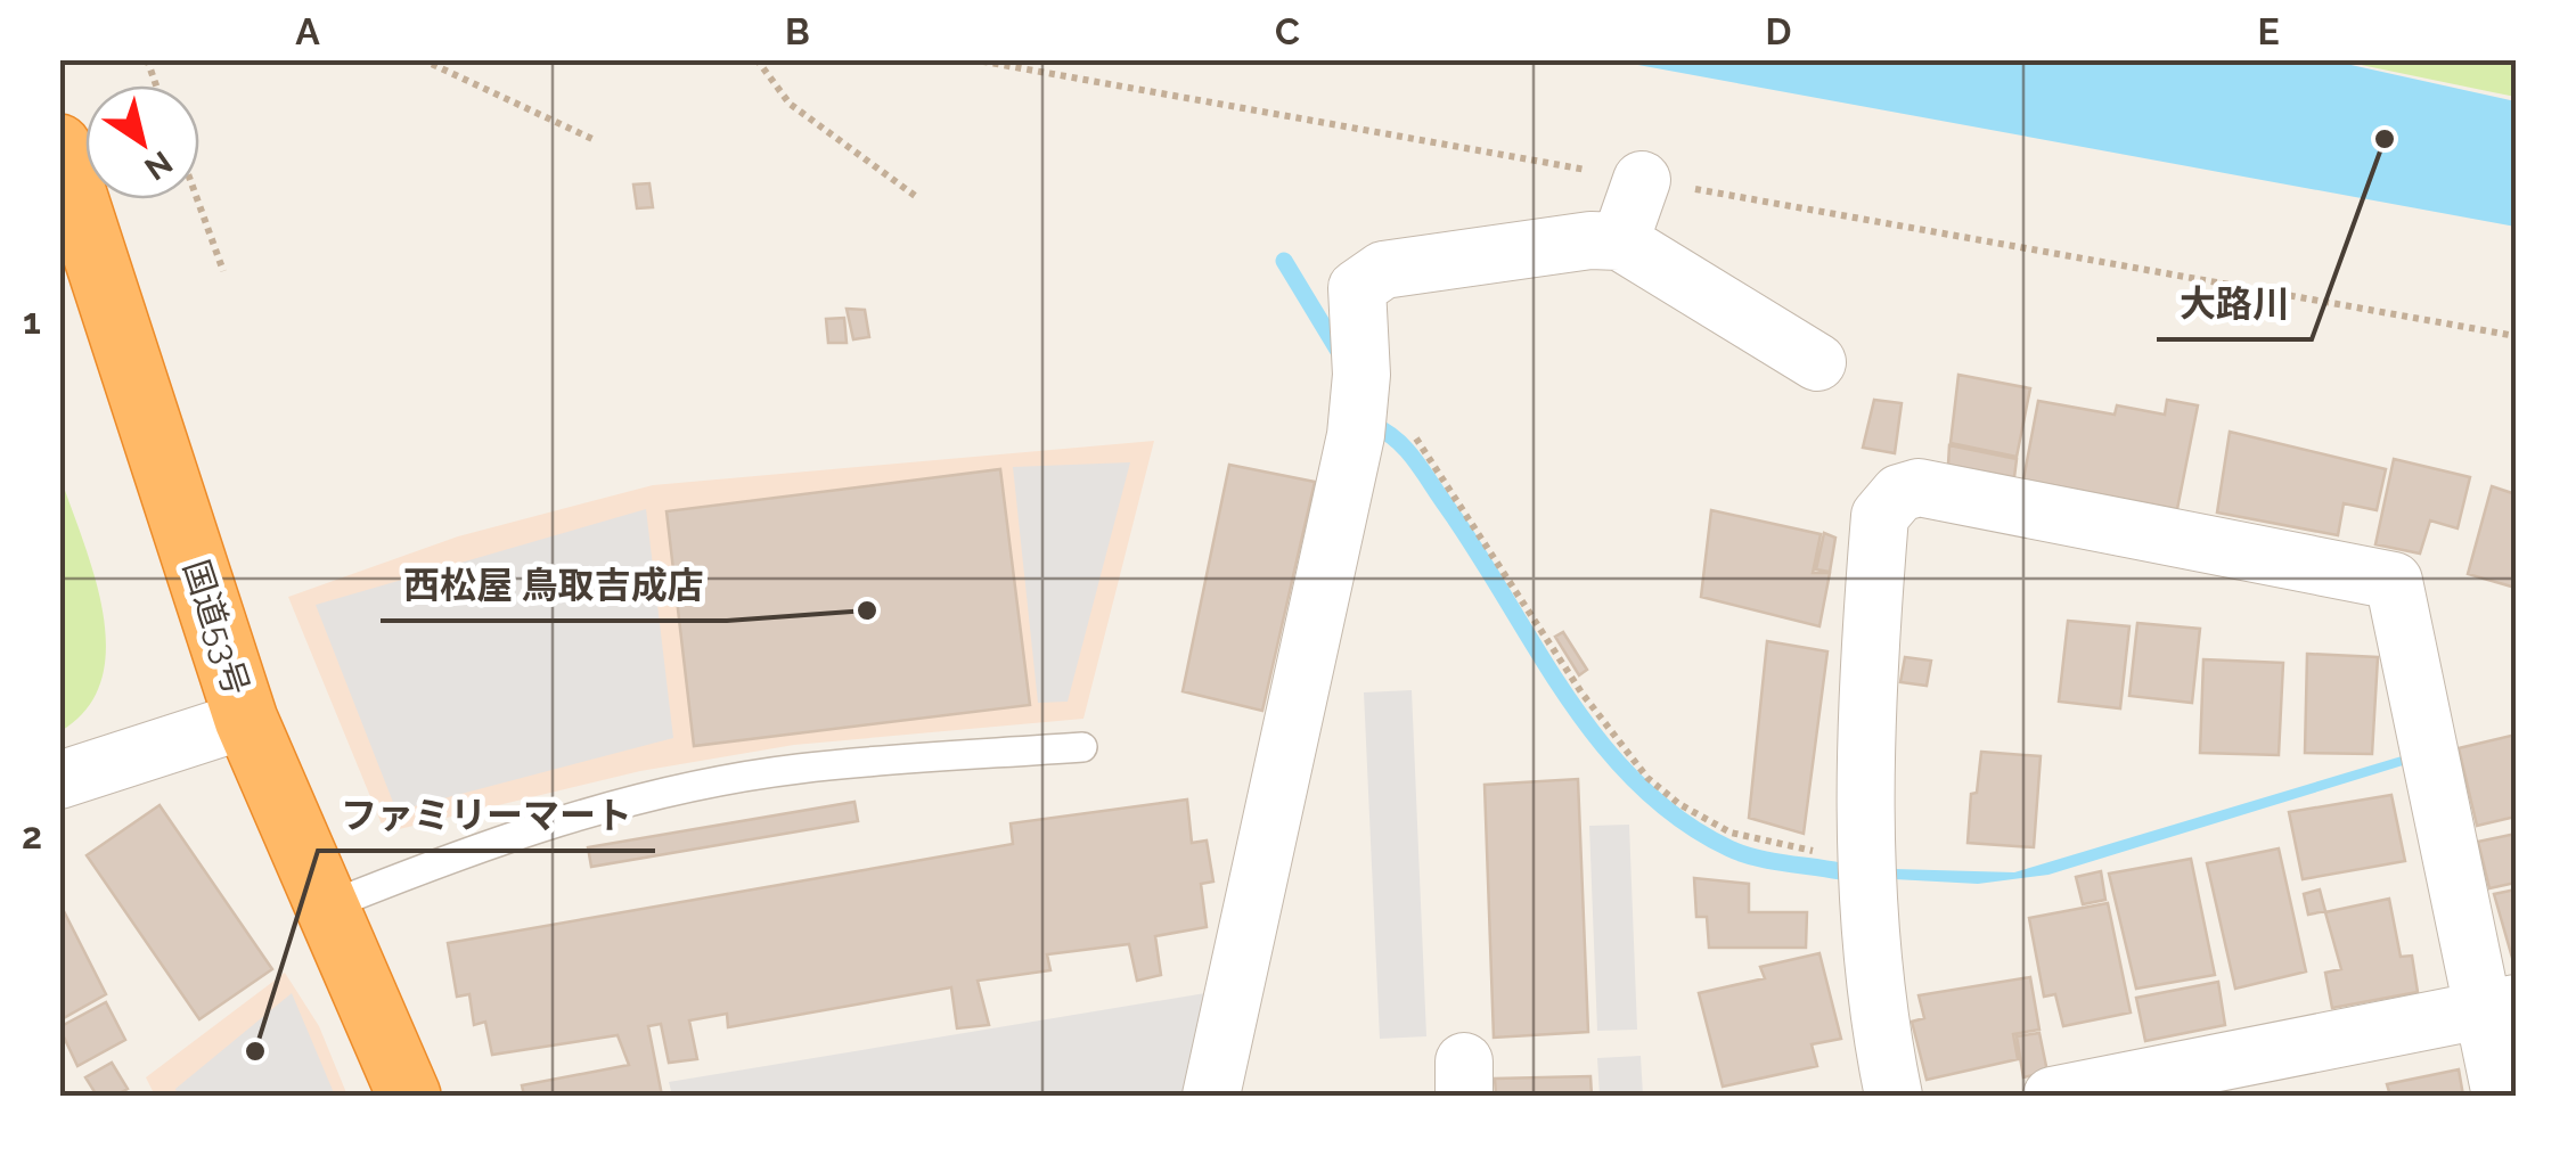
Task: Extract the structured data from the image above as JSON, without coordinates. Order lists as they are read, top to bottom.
{
  "streets": {
    "highway": ["国道53号"]
  },
  "places": ["大路川", "西松屋 鳥取吉成店", "ファミリーマート"],
  "north": "bottom right",
  "grid": {
    "columns": [
      "A",
      "B",
      "C",
      "D",
      "E"
    ],
    "rows": ["1", "2"]
  }
}
